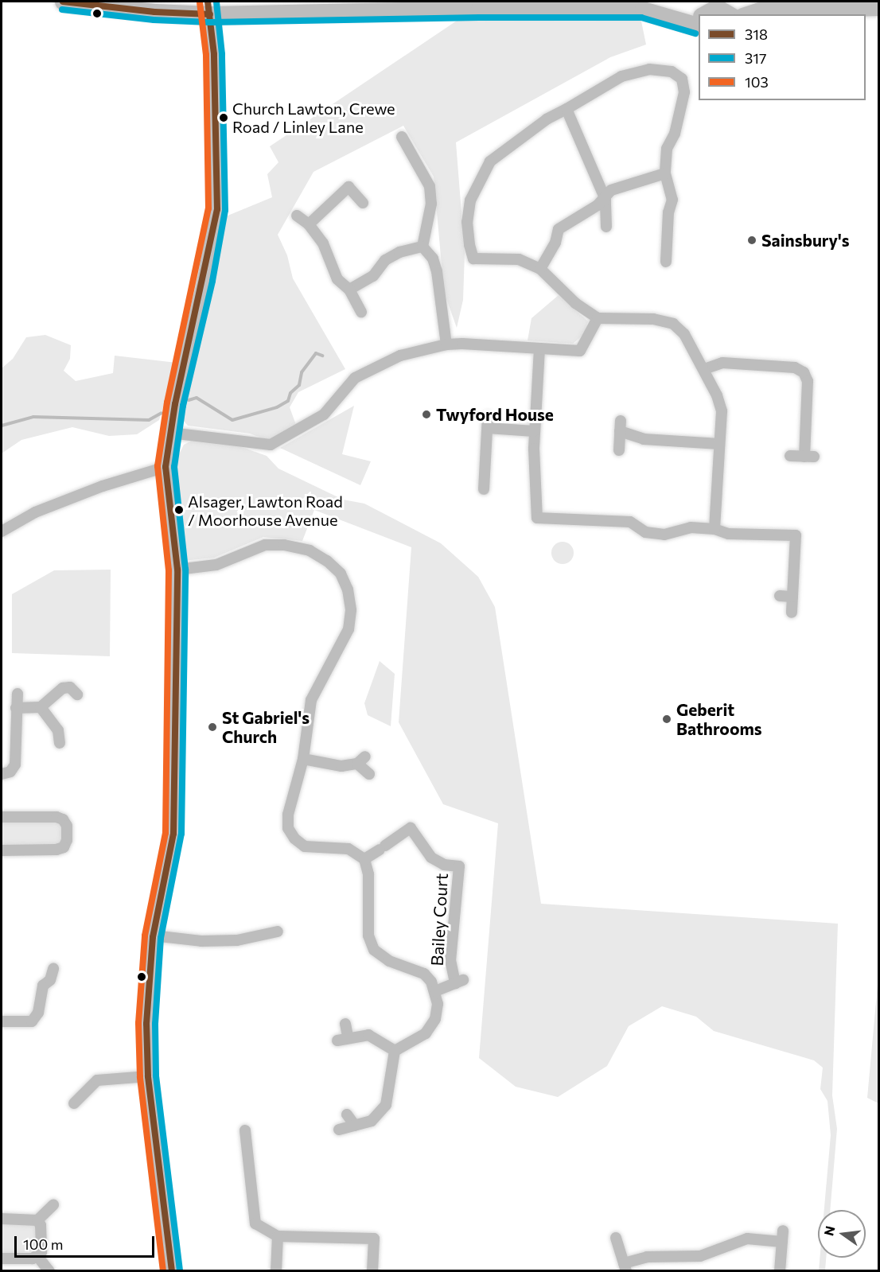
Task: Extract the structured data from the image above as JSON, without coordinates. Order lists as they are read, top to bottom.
{
  "streets": {
    "street": ["Bailey Court"]
  },
  "places": [
    "Church Lawton, Crewe Road / Linley Lane",
    "Sainsbury's",
    "Twyford House",
    "Alsager, Lawton Road / Moorhouse Avenue",
    "Geberit Bathrooms",
    "St Gabriel's Church"
  ],
  "lines": ["transit line 318", "transit line 317", "transit line 103"],
  "legend": ["318", "317", "103"],
  "scale_bar": "100 m",
  "north": "left"
}
